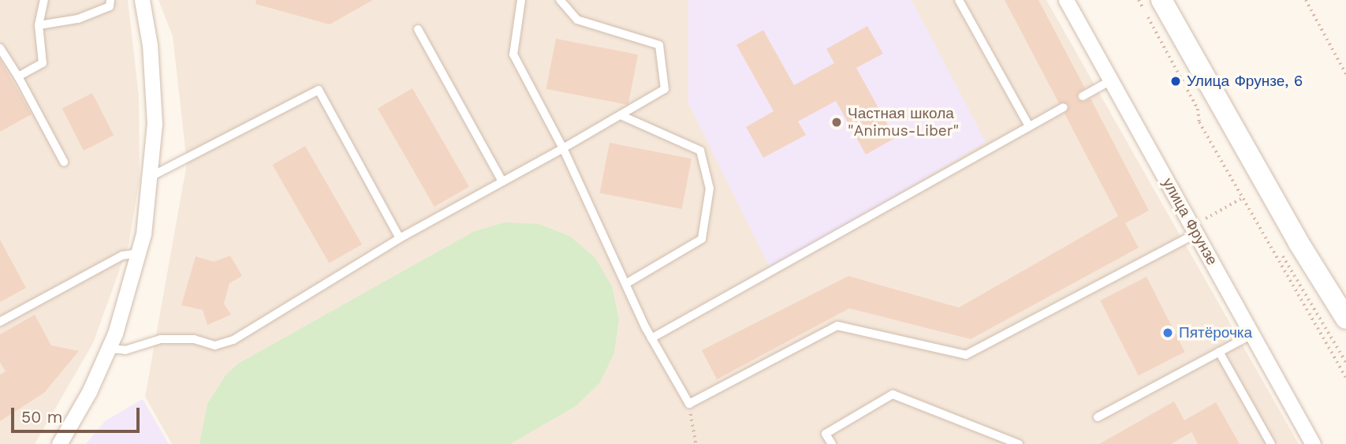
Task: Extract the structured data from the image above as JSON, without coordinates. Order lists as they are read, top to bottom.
{
  "streets": {
    "street": ["улица Фрунзе"]
  },
  "places": ["Улица Фрунзе, 6", "Частная школа \"Animus-Liber\"", "Пятёрочка"],
  "scale_bar": "50 m"
}
